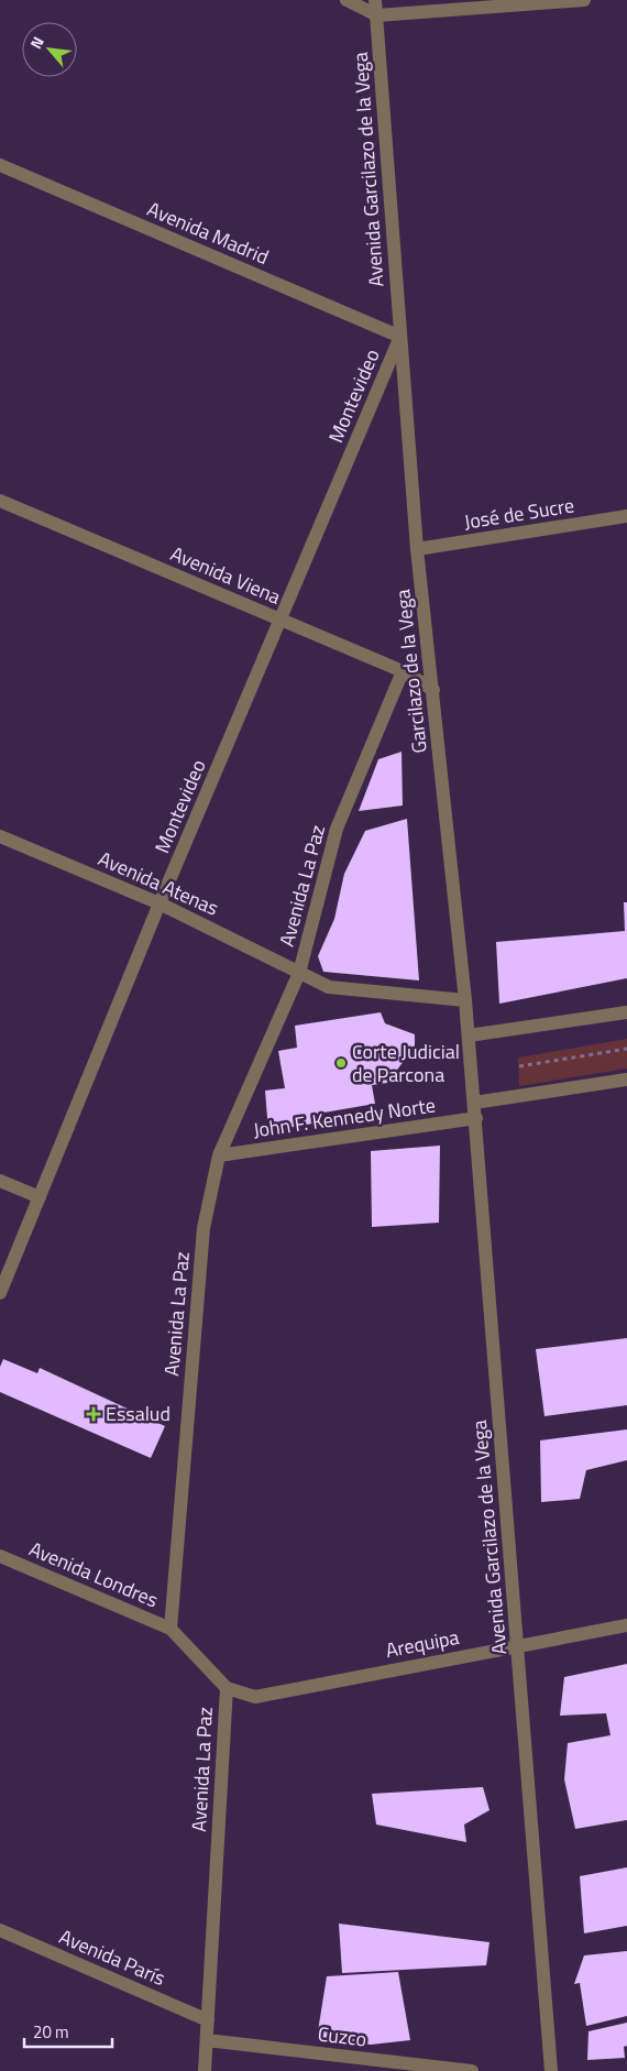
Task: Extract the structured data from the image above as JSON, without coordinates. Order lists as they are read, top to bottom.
{
  "streets": {
    "street": [
      "Avenida Garcilazo de la Vega",
      "Avenida Madrid",
      "Montevideo",
      "José de Sucre",
      "Avenida Viena",
      "Garcilazo de la Vega",
      "Avenida Atenas",
      "Avenida La Paz",
      "John F. Kennedy Norte",
      "Avenida Londres",
      "Arequipa",
      "Avenida París",
      "Cuzco"
    ]
  },
  "crossings": [
    ["Avenida Garcilazo de la Vega", "Avenida Madrid"],
    ["Avenida Garcilazo de la Vega", "Montevideo"],
    ["Avenida Garcilazo de la Vega", "Garcilazo de la Vega"],
    ["Avenida Garcilazo de la Vega", "Avenida Atenas"],
    ["Avenida Garcilazo de la Vega", "John F. Kennedy Norte"],
    ["Avenida Garcilazo de la Vega", "Arequipa"],
    ["Avenida Madrid", "Montevideo"],
    ["Avenida Madrid", "Garcilazo de la Vega"],
    ["Montevideo", "Avenida Viena"],
    ["Montevideo", "Garcilazo de la Vega"],
    ["Montevideo", "Avenida Atenas"],
    ["José de Sucre", "Garcilazo de la Vega"],
    ["Avenida Viena", "Garcilazo de la Vega"],
    ["Avenida Viena", "Avenida La Paz"],
    ["Garcilazo de la Vega", "Avenida Atenas"],
    ["Avenida Atenas", "Avenida La Paz"],
    ["Avenida La Paz", "John F. Kennedy Norte"],
    ["Avenida La Paz", "Avenida Londres"],
    ["Avenida La Paz", "Arequipa"],
    ["Avenida La Paz", "Avenida París"],
    ["Avenida La Paz", "Cuzco"]
  ],
  "places": {
    "other": ["Corte Judicial de Parcona"],
    "health": ["Essalud"]
  },
  "scale_bar": "20 m",
  "north": "top left"
}
